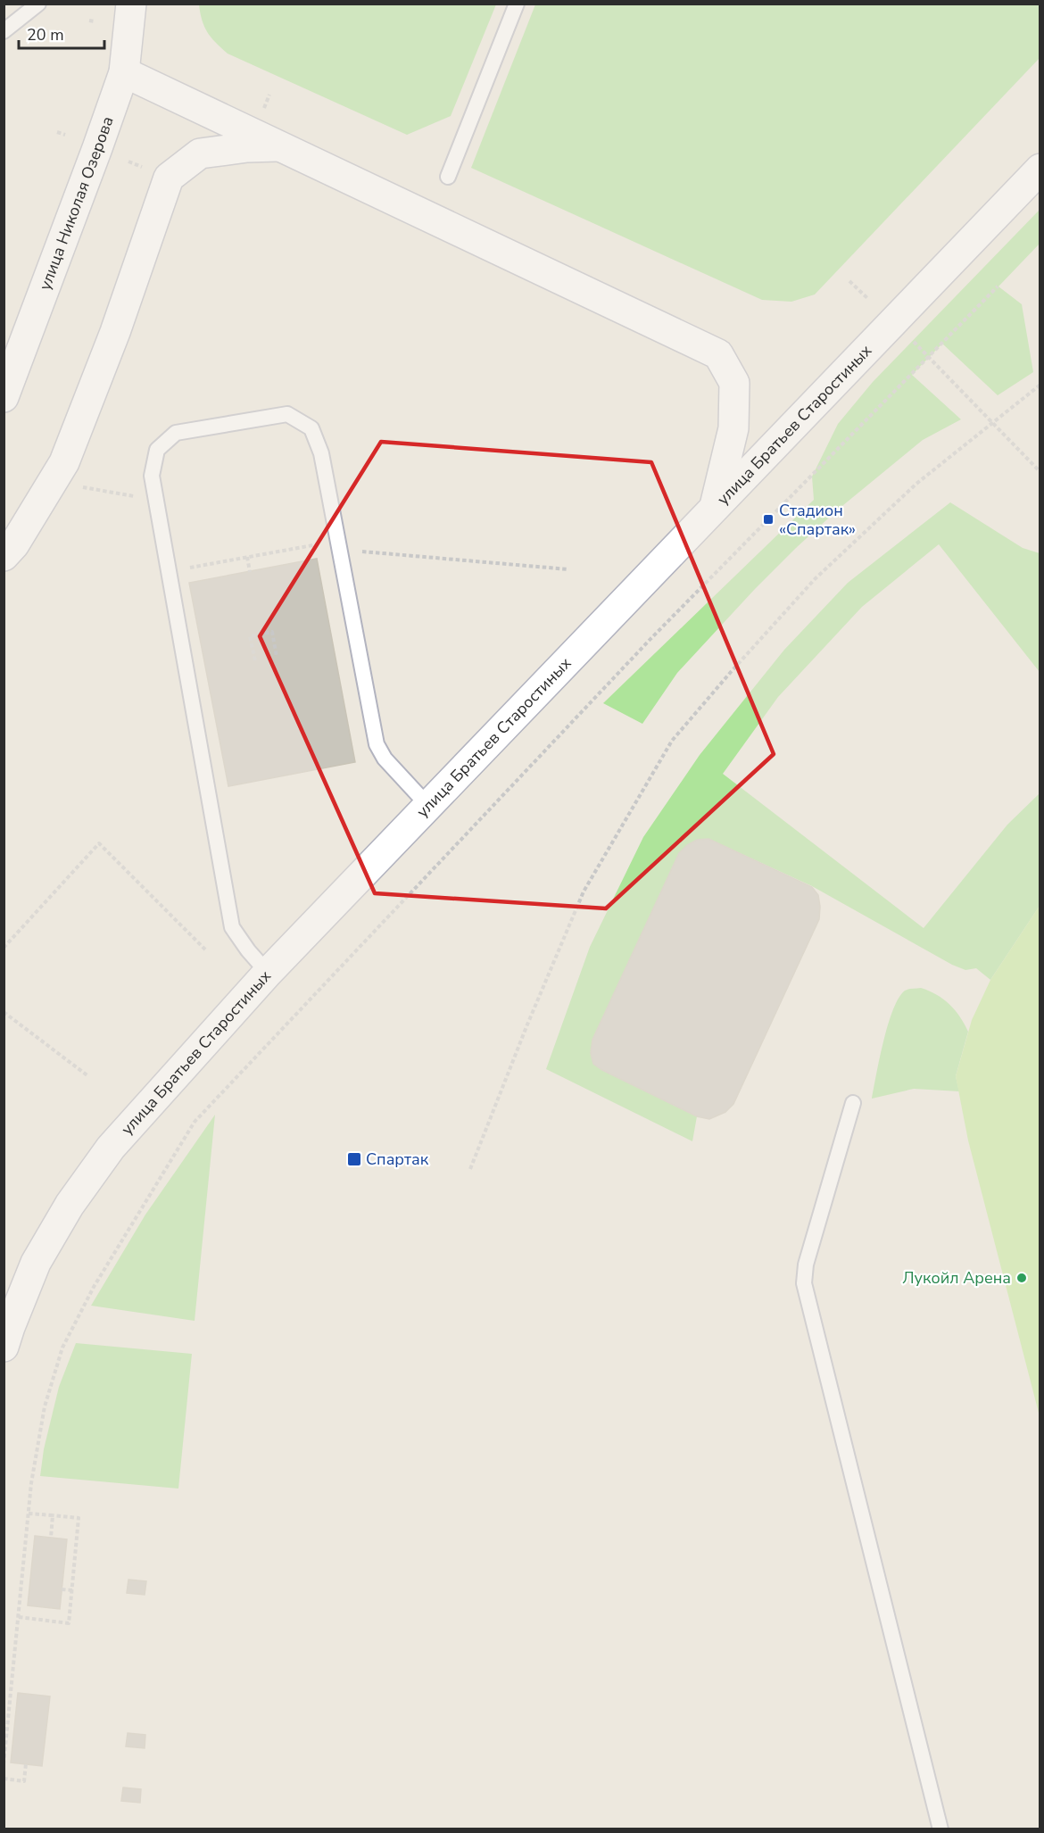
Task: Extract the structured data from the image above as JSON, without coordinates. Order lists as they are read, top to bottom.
{
  "streets": {
    "street": ["улица Николая Озерова", "улица Братьев Старостиных"]
  },
  "places": {
    "transit": ["Стадион «Спартак»", "Спартак"],
    "other": ["Лукойл Арена"]
  },
  "scale_bar": "20 m"
}
